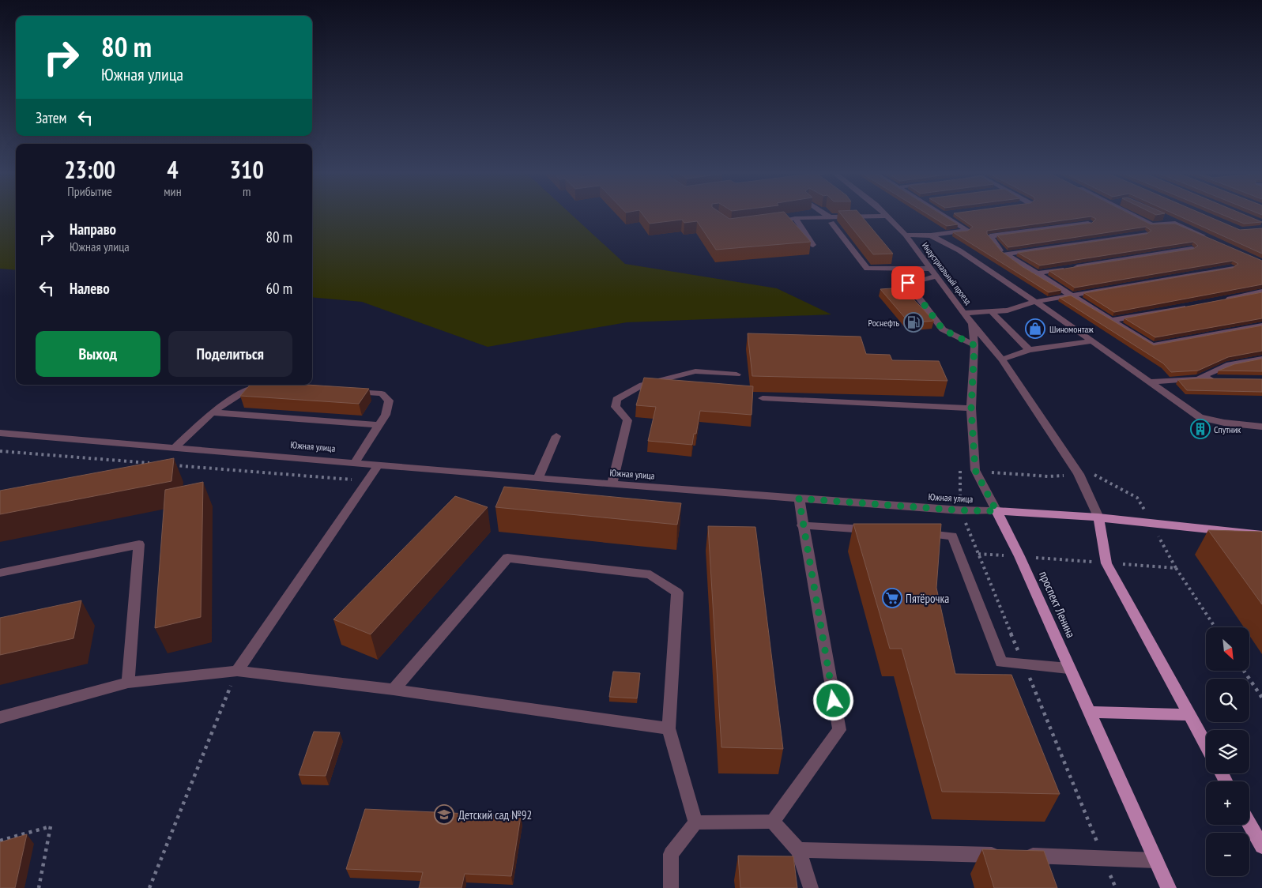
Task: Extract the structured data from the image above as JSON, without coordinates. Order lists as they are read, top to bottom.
{
  "streets": {
    "main road": ["Южная улица", "проспект Ленина"],
    "street": ["Индустриальный проезд"]
  },
  "crossings": [
    ["Южная улица", "проспект Ленина"]
  ],
  "places": {
    "fuel station": ["Роснефть"],
    "shop": ["Шиномонтаж"],
    "building": ["Спутник"],
    "supermarket": ["Пятёрочка"],
    "school or university": ["Детский сад №92"]
  },
  "north": "bottom right",
  "page": {
    "turn": ["80 m", "Южная улица"],
    "then": "Затем",
    "eta": [
      "23:00",
      "Прибытие",
      "4",
      "мин",
      "310",
      "m"
    ],
    "list": [
      {
        "name": "Направо",
        "note": "Южная улица",
        "value": "80 m"
      },
      {
        "name": "Налево",
        "value": "60 m"
      }
    ],
    "buttons": ["Выход", "Поделиться"],
    "map_buttons": ["+", "−"]
  }
}
